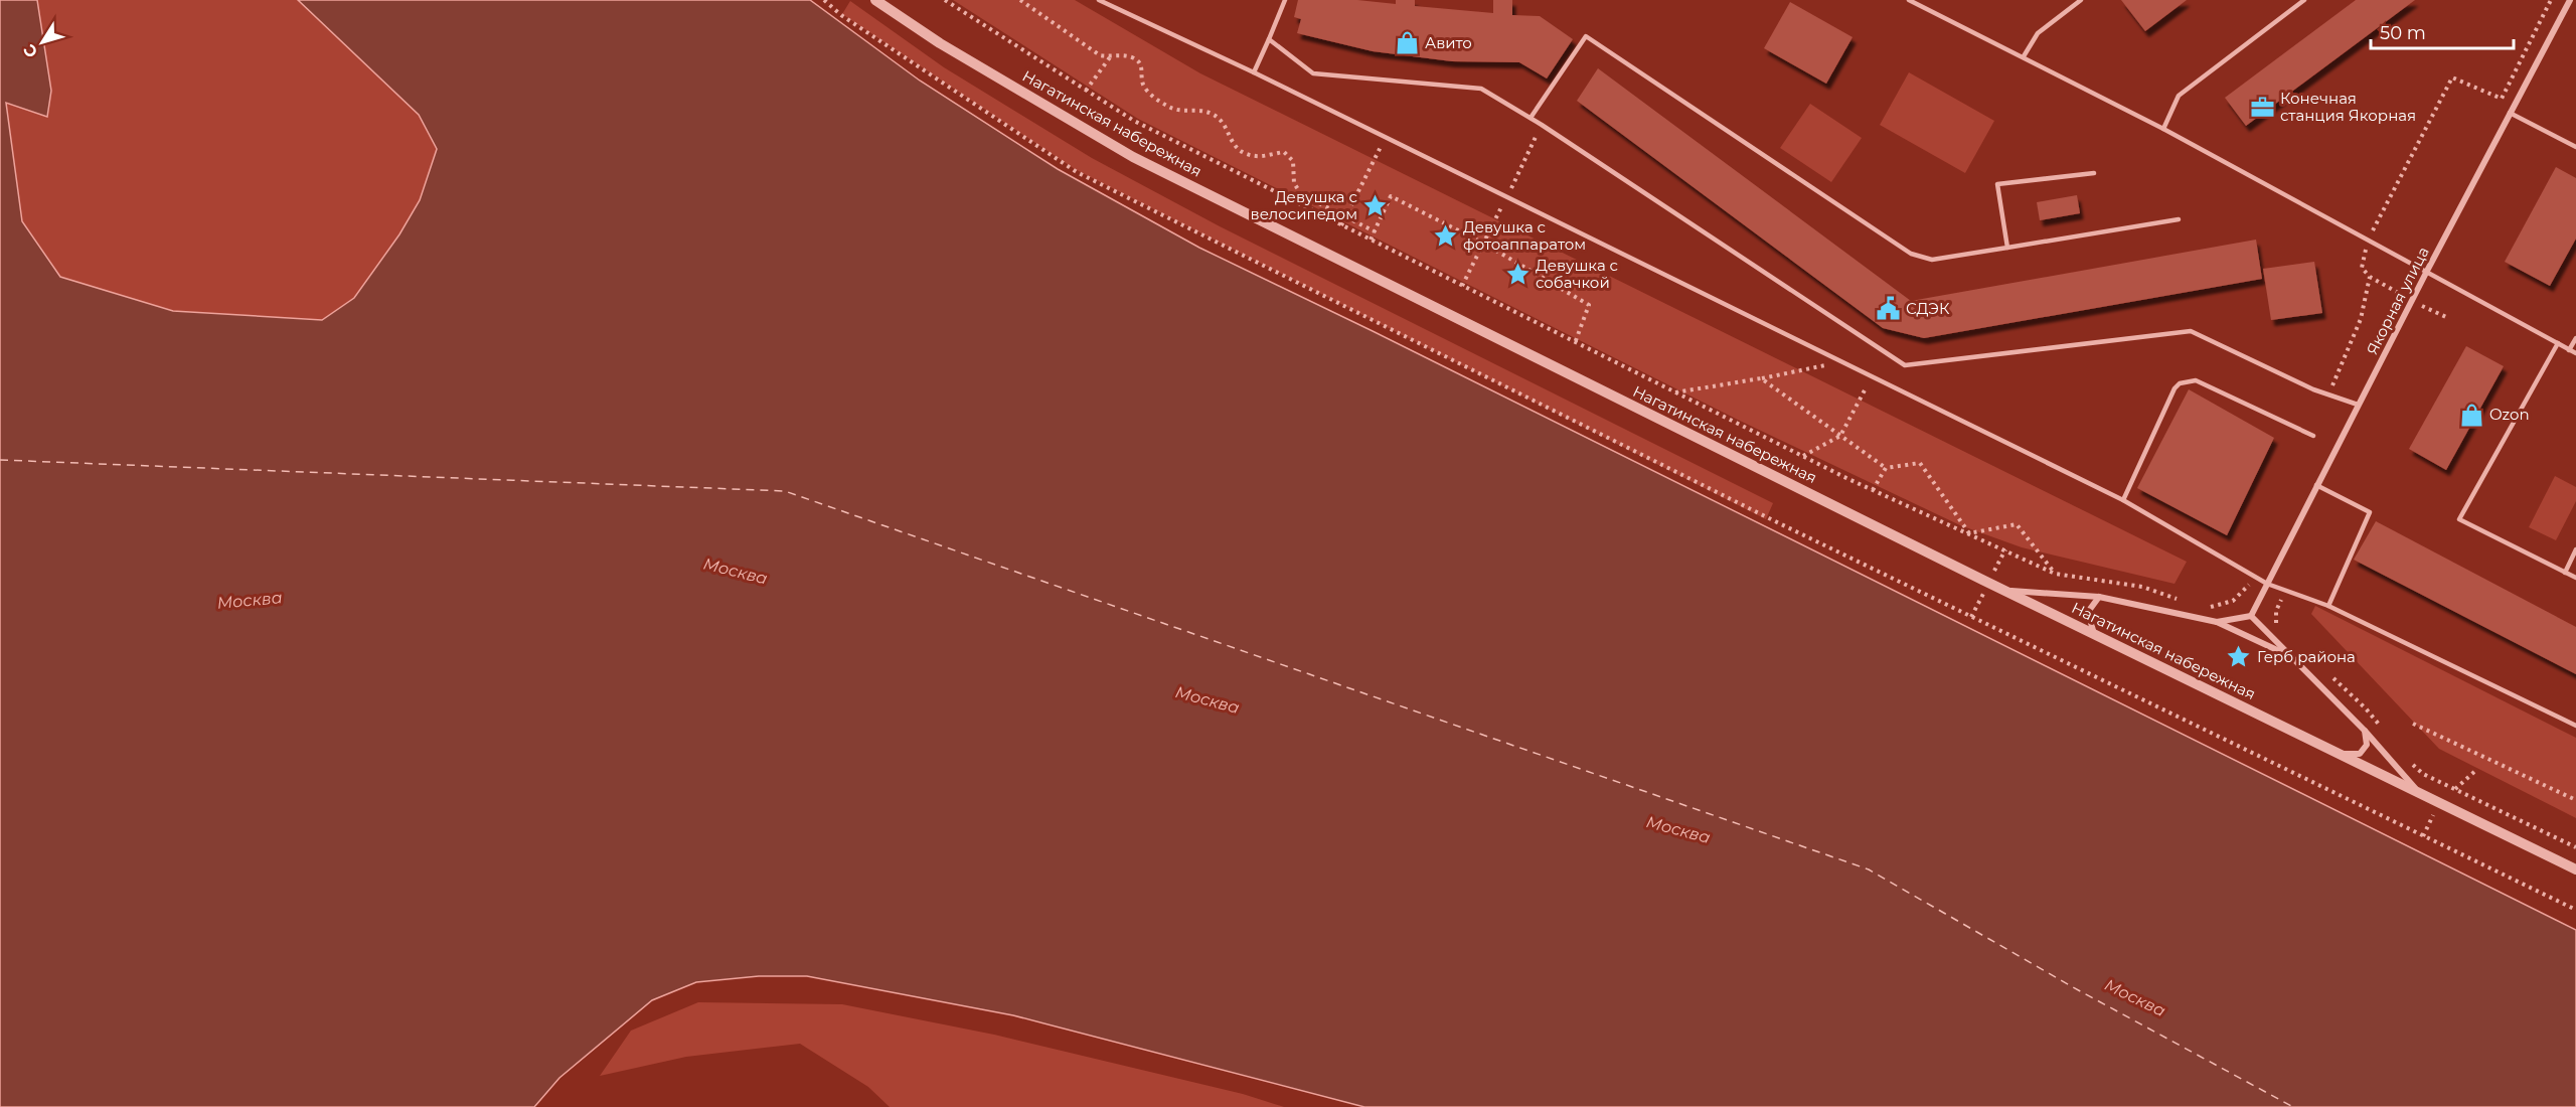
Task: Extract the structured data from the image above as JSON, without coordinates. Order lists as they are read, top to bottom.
{
  "streets": {
    "street": ["Нагатинская набережная", "Якорная улица"]
  },
  "water": ["Москва"],
  "places": {
    "shop": ["Авито", "Ozon"],
    "office": ["Конечная станция Якорная"],
    "place": [
      "Девушка с велосипедом",
      "Девушка с фотоаппаратом",
      "Девушка с собачкой",
      "Герб района"
    ],
    "public building": ["СДЭК"]
  },
  "scale_bar": "50 m",
  "north": "bottom left"
}
